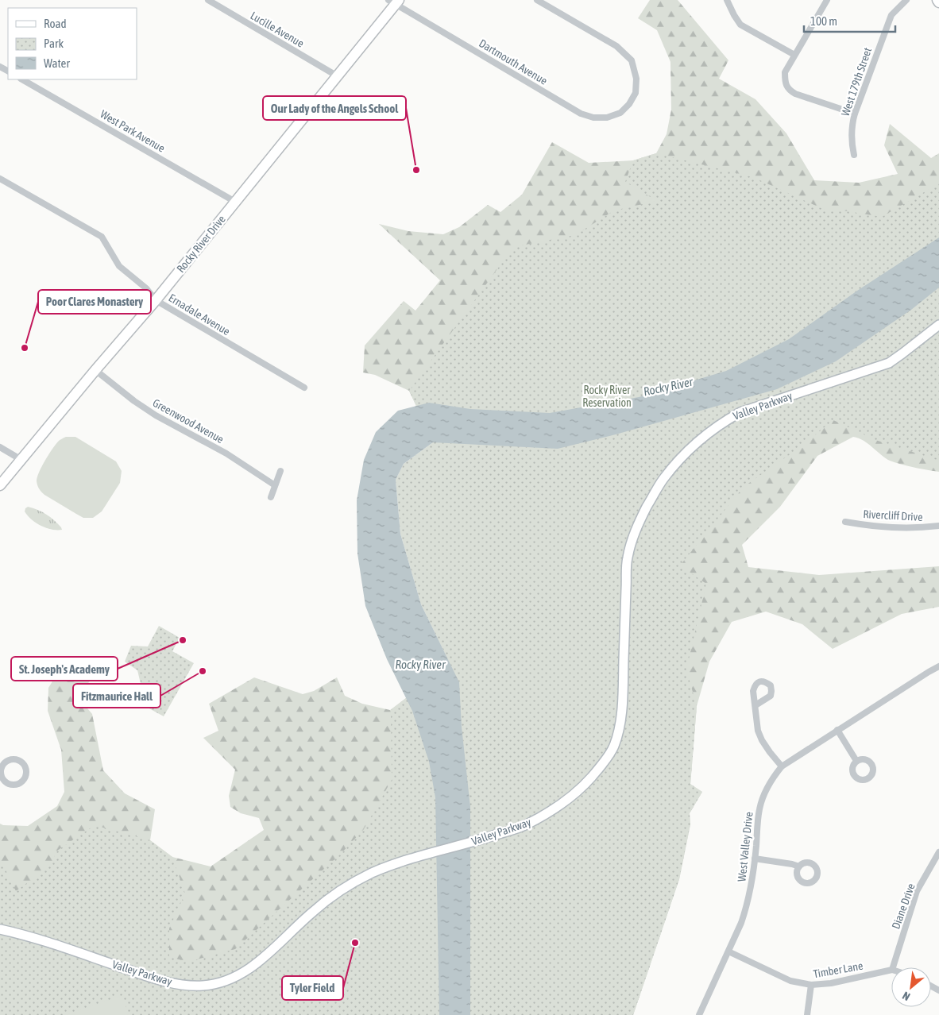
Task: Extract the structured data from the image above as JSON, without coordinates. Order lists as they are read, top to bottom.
{
  "streets": {
    "main road": ["Rocky River Drive"],
    "street": [
      "Lucille Avenue",
      "Dartmouth Avenue",
      "West 179th Street",
      "West Park Avenue",
      "Ernadale Avenue",
      "Valley Parkway",
      "Greenwood Avenue",
      "Rivercliff Drive",
      "West Valley Drive",
      "Diane Drive",
      "Timber Lane"
    ]
  },
  "crossings": [
    ["Lucille Avenue", "Rocky River Drive"],
    ["Dartmouth Avenue", "Rocky River Drive"],
    ["West Park Avenue", "Rocky River Drive"],
    ["Rocky River Drive", "Ernadale Avenue"],
    ["Rocky River Drive", "Greenwood Avenue"],
    ["West Valley Drive", "Timber Lane"]
  ],
  "water": ["Rocky River"],
  "parks": ["Rocky River Reservation"],
  "places": [
    "Our Lady of the Angels School",
    "Poor Clares Monastery",
    "St. Joseph's Academy",
    "Fitzmaurice Hall",
    "Tyler Field"
  ],
  "legend": ["Road", "Park", "Water"],
  "scale_bar": "100 m",
  "north": "bottom left"
}
